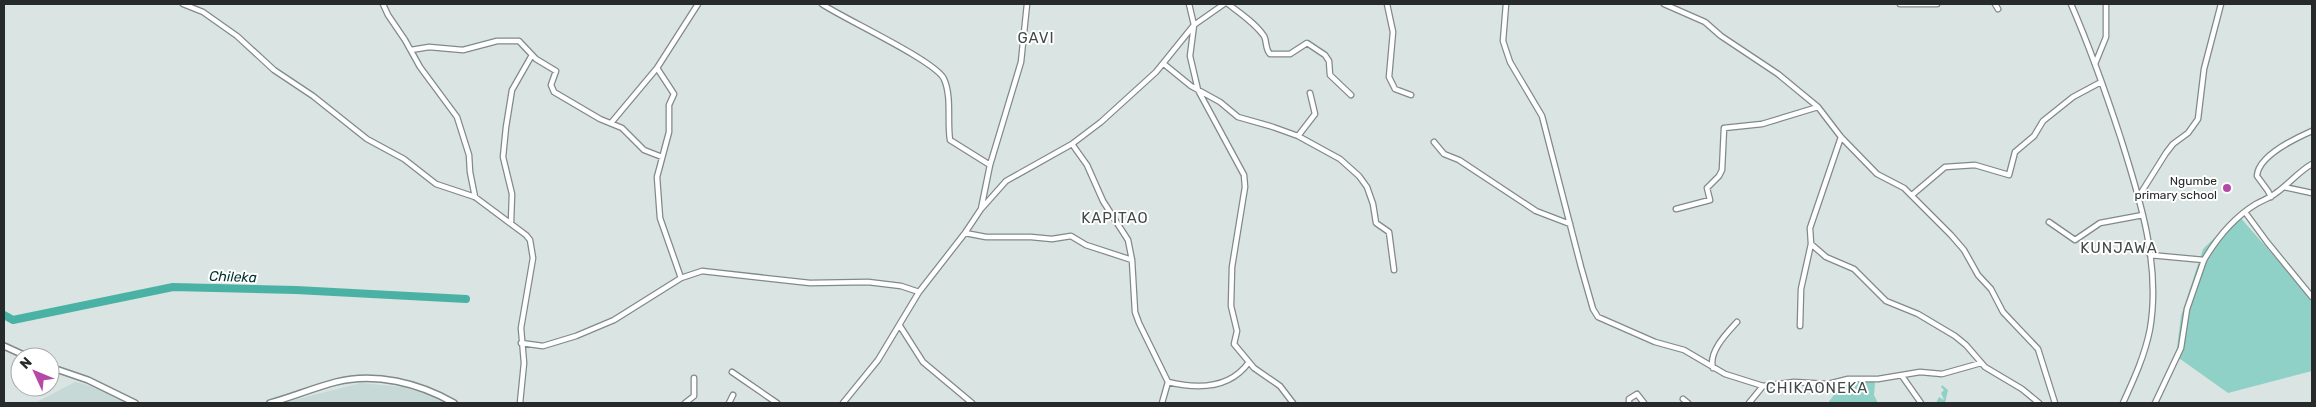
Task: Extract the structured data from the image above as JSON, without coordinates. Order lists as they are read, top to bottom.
{
  "districts": [
    "GAVI",
    "KAPITAO",
    "KUNJAWA",
    "CHIKAONEKA"
  ],
  "water": ["Chileka"],
  "places": ["Ngumbe primary school"],
  "north": "top left"
}
